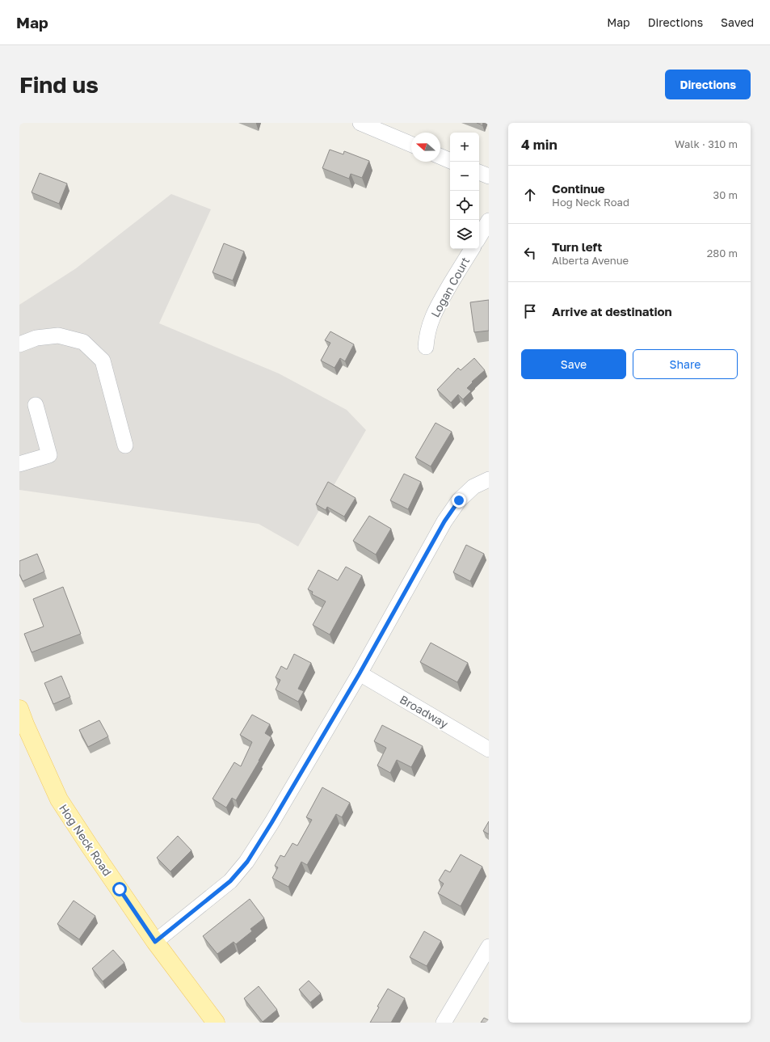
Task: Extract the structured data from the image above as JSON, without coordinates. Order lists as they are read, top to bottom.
{
  "streets": {
    "main road": ["Hog Neck Road"],
    "street": ["Logan Court", "Broadway"]
  },
  "north": "left",
  "page": {
    "header": "Map",
    "nav": ["Map", "Directions", "Saved"],
    "buttons": [
      "Directions",
      ["Save", "Share"]
    ],
    "title": "Find us",
    "heading": ["4 min", "Walk · 310 m"],
    "map_buttons": ["+", "−"],
    "list": [
      ["Continue", "Hog Neck Road", "30 m"],
      ["Turn left", "Alberta Avenue", "280 m"],
      "Arrive at destination"
    ]
  }
}
